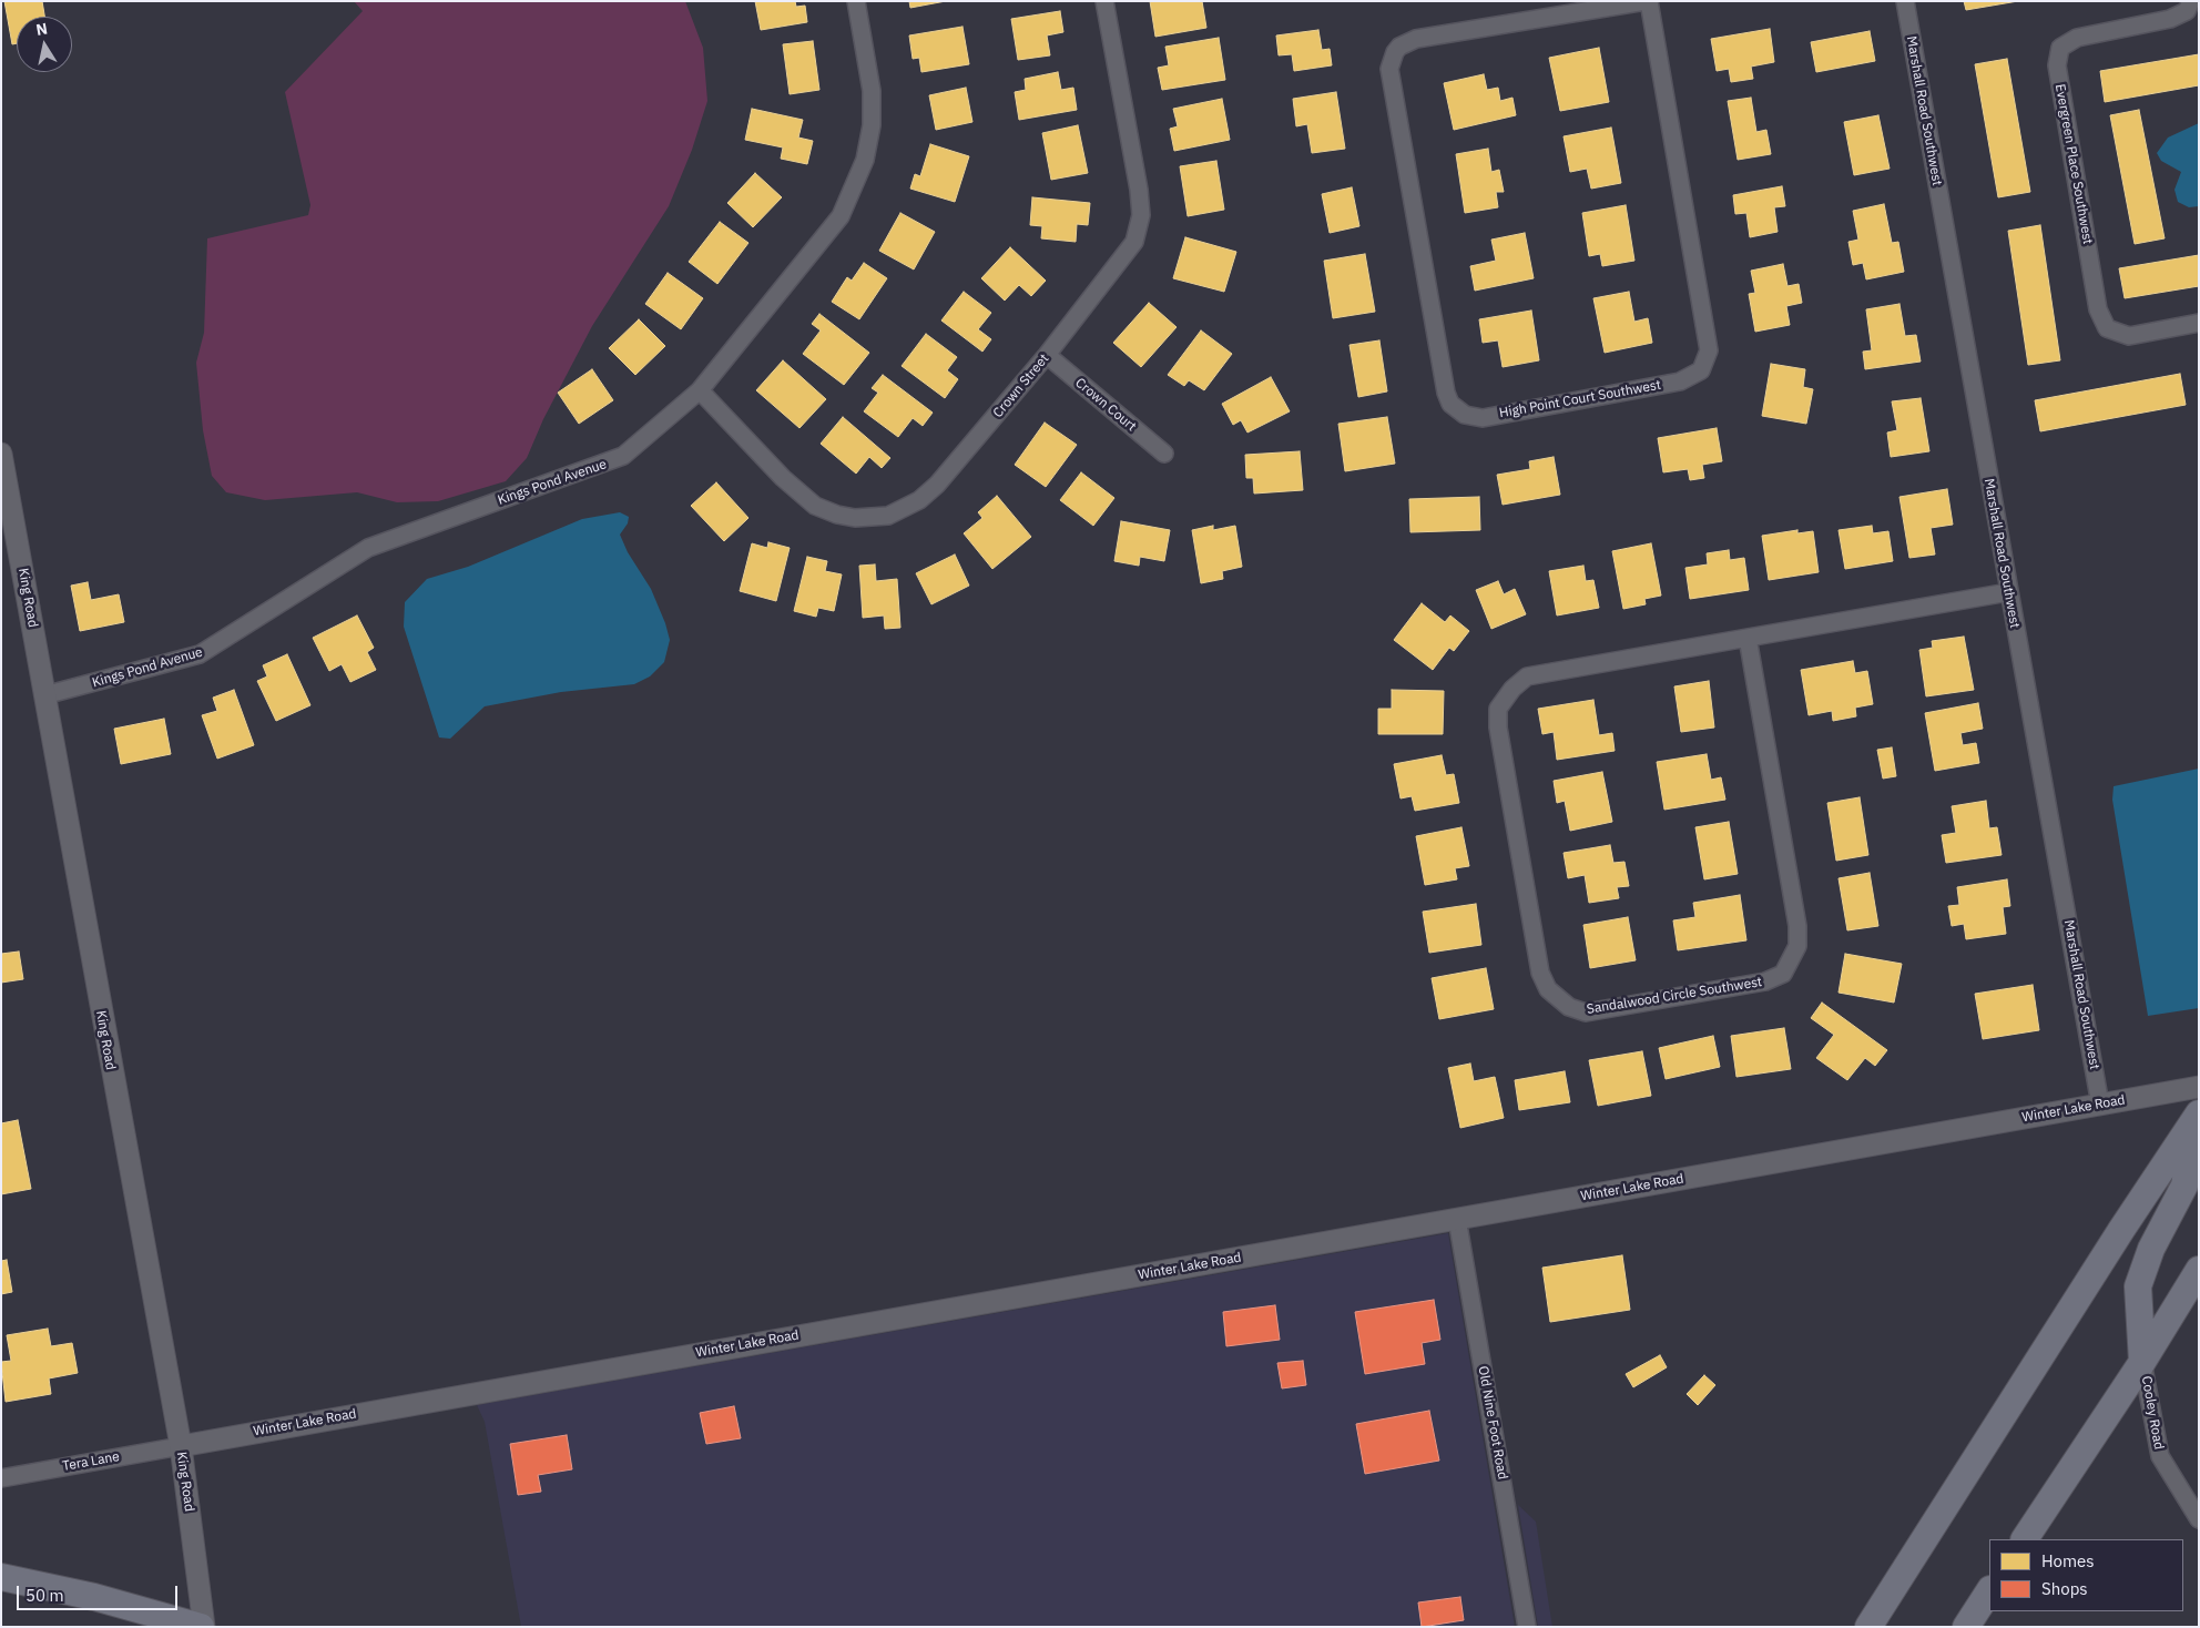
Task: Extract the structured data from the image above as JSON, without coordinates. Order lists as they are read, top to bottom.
{
  "streets": {
    "street": [
      "Marshall Road Southwest",
      "Evergreen Place Southwest",
      "Crown Street",
      "High Point Court Southwest",
      "Crown Court",
      "Kings Pond Avenue",
      "King Road",
      "Sandalwood Circle Southwest",
      "Winter Lake Road",
      "Cooley Road",
      "Old Nine Foot Road",
      "Tera Lane"
    ]
  },
  "crossings": [
    ["Marshall Road Southwest", "Sandalwood Circle Southwest"],
    ["Marshall Road Southwest", "Winter Lake Road"],
    ["Crown Street", "Crown Court"],
    ["Crown Street", "Kings Pond Avenue"],
    ["Kings Pond Avenue", "King Road"],
    ["King Road", "Winter Lake Road"],
    ["King Road", "Tera Lane"],
    ["Winter Lake Road", "Old Nine Foot Road"],
    ["Winter Lake Road", "Tera Lane"]
  ],
  "legend": ["Homes", "Shops"],
  "scale_bar": "50 m",
  "north": "top"
}
